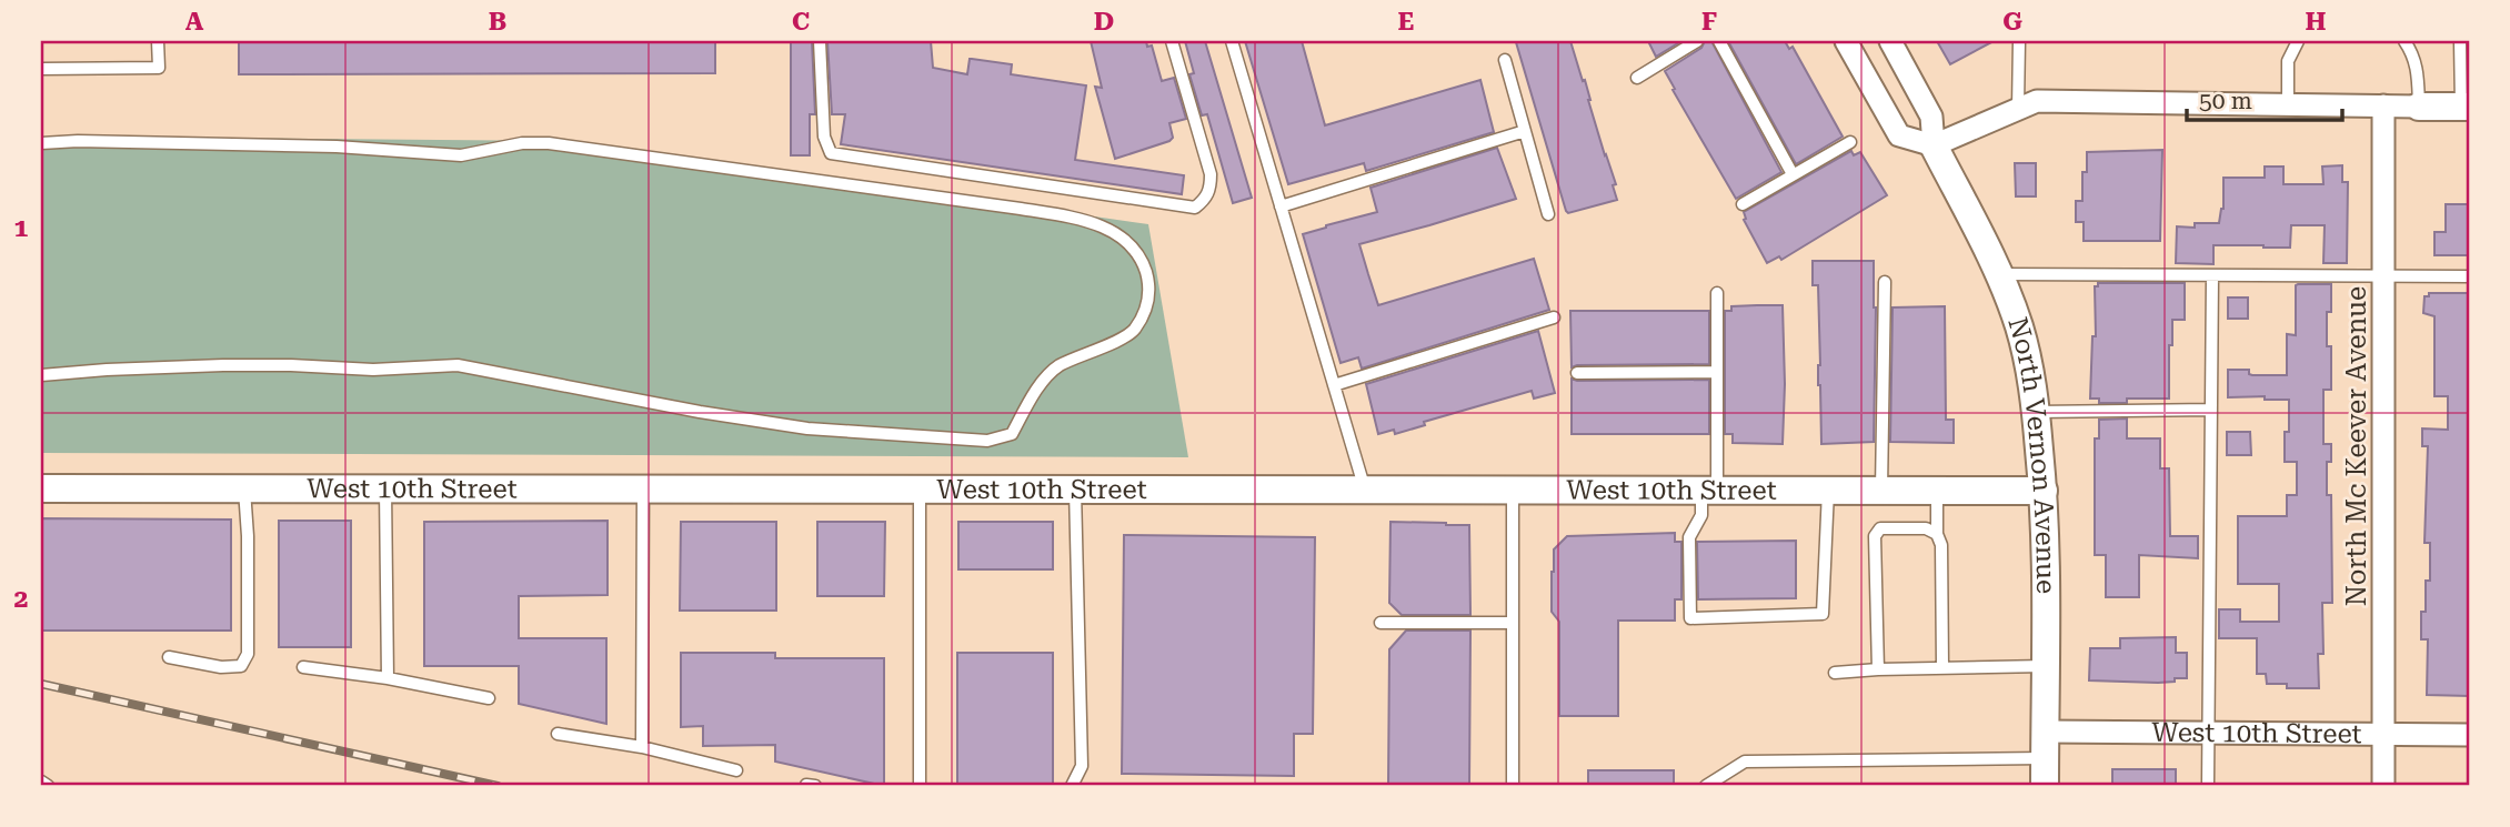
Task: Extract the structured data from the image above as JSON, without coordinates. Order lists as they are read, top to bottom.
{
  "streets": {
    "street": ["North Mc Keever Avenue", "North Vernon Avenue", "West 10th Street"]
  },
  "crossings": [
    ["North Mc Keever Avenue", "West 10th Street"],
    ["North Vernon Avenue", "West 10th Street"]
  ],
  "scale_bar": "50 m",
  "grid": {
    "columns": [
      "A",
      "B",
      "C",
      "D",
      "E",
      "F",
      "G",
      "H"
    ],
    "rows": ["1", "2"]
  }
}
